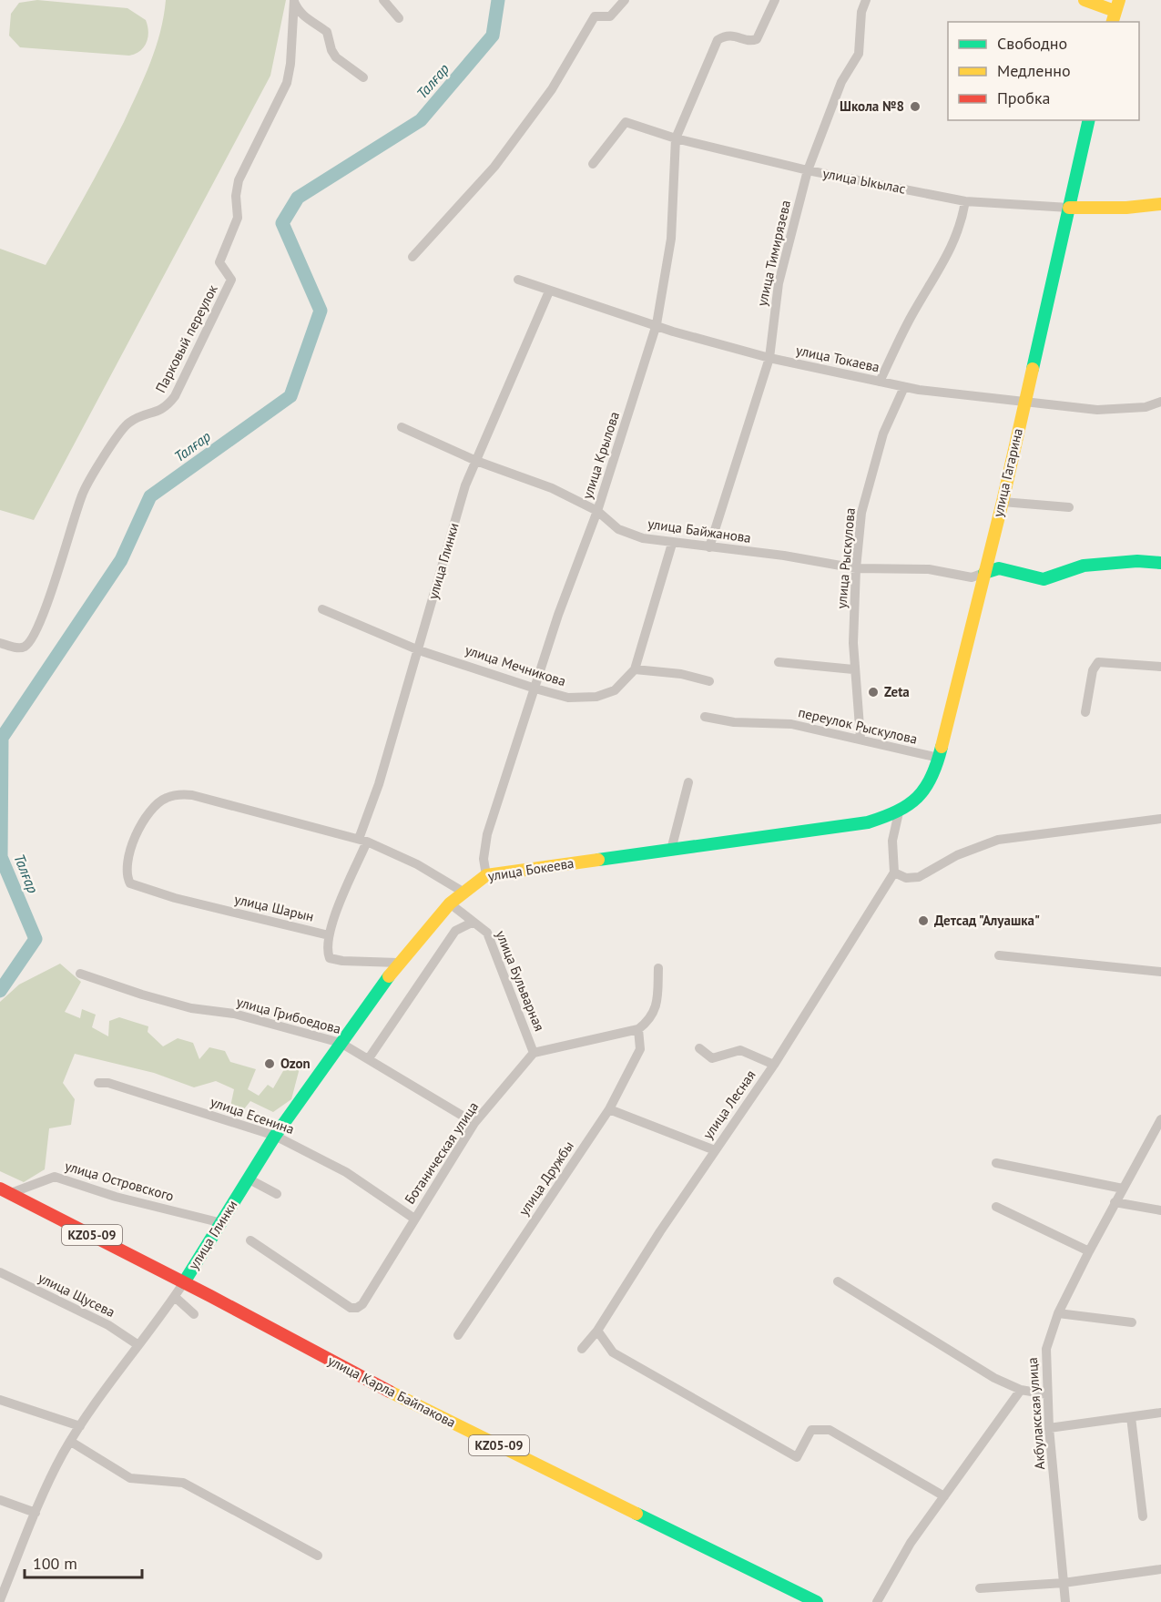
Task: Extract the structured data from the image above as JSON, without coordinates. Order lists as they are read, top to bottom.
{
  "streets": {
    "main road": [
      "улица Ыкылас",
      "улица Гагарина",
      "улица Глинки",
      "улица Бокеева",
      "KZ05-09",
      "улица Карла Байпакова"
    ],
    "street": [
      "улица Тимирязева",
      "Парковый переулок",
      "улица Токаева",
      "улица Крылова",
      "улица Байжанова",
      "улица Рыскулова",
      "улица Мечникова",
      "переулок Рыскулова",
      "улица Шарын",
      "улица Бульварная",
      "улица Грибоедова",
      "улица Лесная",
      "улица Есенина",
      "Ботаническая улица",
      "улица Дружбы",
      "улица Островского",
      "улица Щусева",
      "Акбулакская улица"
    ]
  },
  "crossings": [
    ["улица Ыкылас", "улица Тимирязева"],
    ["улица Ыкылас", "улица Крылова"],
    ["улица Ыкылас", "улица Гагарина"],
    ["улица Тимирязева", "улица Токаева"],
    ["улица Тимирязева", "улица Байжанова"],
    ["улица Токаева", "улица Крылова"],
    ["улица Токаева", "улица Гагарина"],
    ["улица Токаева", "улица Рыскулова"],
    ["улица Токаева", "улица Глинки"],
    ["улица Крылова", "улица Байжанова"],
    ["улица Крылова", "улица Мечникова"],
    ["улица Крылова", "улица Бокеева"],
    ["улица Гагарина", "улица Байжанова"],
    ["улица Гагарина", "переулок Рыскулова"],
    ["улица Гагарина", "улица Бокеева"],
    ["улица Байжанова", "улица Рыскулова"],
    ["улица Байжанова", "улица Глинки"],
    ["улица Байжанова", "улица Мечникова"],
    ["улица Рыскулова", "переулок Рыскулова"],
    ["улица Глинки", "улица Мечникова"],
    ["улица Глинки", "улица Бокеева"],
    ["улица Глинки", "улица Шарын"],
    ["улица Глинки", "улица Бульварная"],
    ["улица Глинки", "улица Грибоедова"],
    ["улица Глинки", "улица Есенина"],
    ["улица Глинки", "улица Островского"],
    ["улица Глинки", "улица Щусева"],
    ["улица Глинки", "улица Карла Байпакова"],
    ["улица Бульварная", "Ботаническая улица"],
    ["улица Грибоедова", "Ботаническая улица"],
    ["улица Есенина", "Ботаническая улица"],
    ["улица Островского", "улица Карла Байпакова"]
  ],
  "water": ["Талғар"],
  "places": [
    "Школа №8",
    "Zeta",
    "Детсад \"Алуашка\"",
    "Ozon"
  ],
  "legend": ["Свободно", "Медленно", "Пробка"],
  "scale_bar": "100 m"
}
